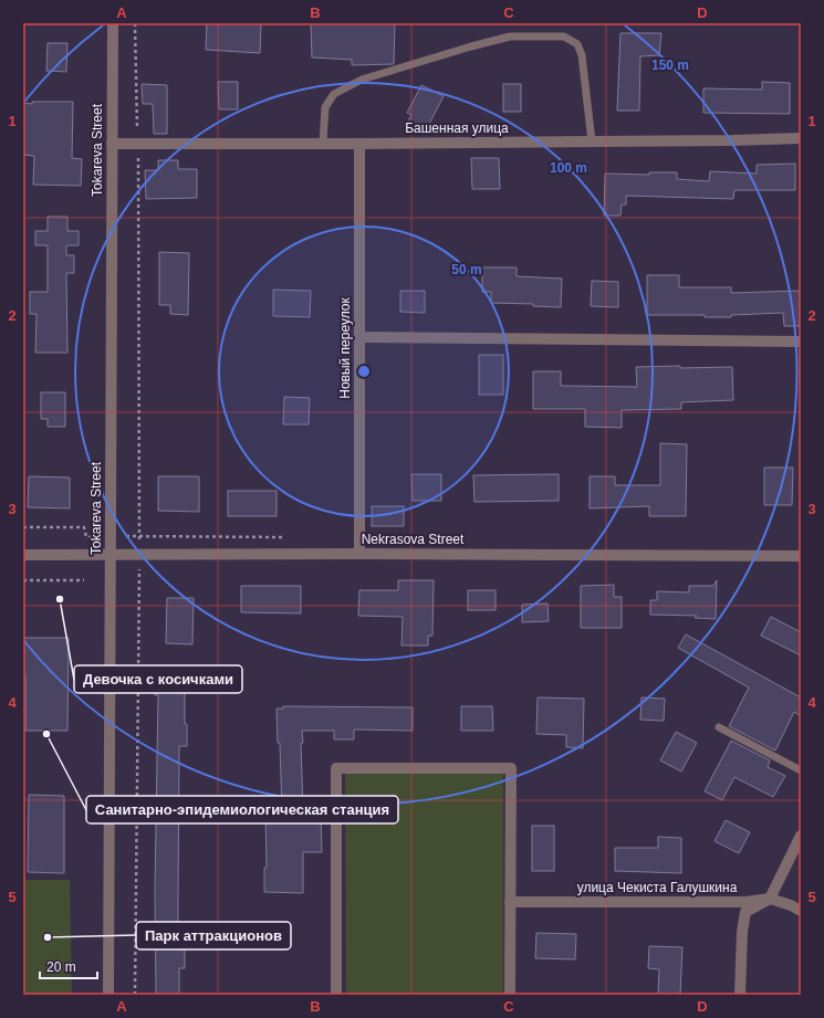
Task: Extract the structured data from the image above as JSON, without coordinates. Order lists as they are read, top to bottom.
{
  "streets": {
    "street": [
      "Башенная улица",
      "Tokareva Street",
      "Новый переулок",
      "Nekrasova Street",
      "улица Чекиста Галушкина"
    ]
  },
  "crossings": [
    ["Башенная улица", "Tokareva Street"],
    ["Башенная улица", "Новый переулок"],
    ["Tokareva Street", "Nekrasova Street"],
    ["Новый переулок", "Nekrasova Street"]
  ],
  "places": ["Девочка с косичками", "Санитарно-эпидемиологическая станция", "Парк аттракционов"],
  "scale_bar": "20 m",
  "grid": {
    "columns": [
      "A",
      "B",
      "C",
      "D"
    ],
    "rows": [
      "1",
      "2",
      "3",
      "4",
      "5"
    ]
  },
  "rings": ["150 m", "100 m", "50 m"]
}
